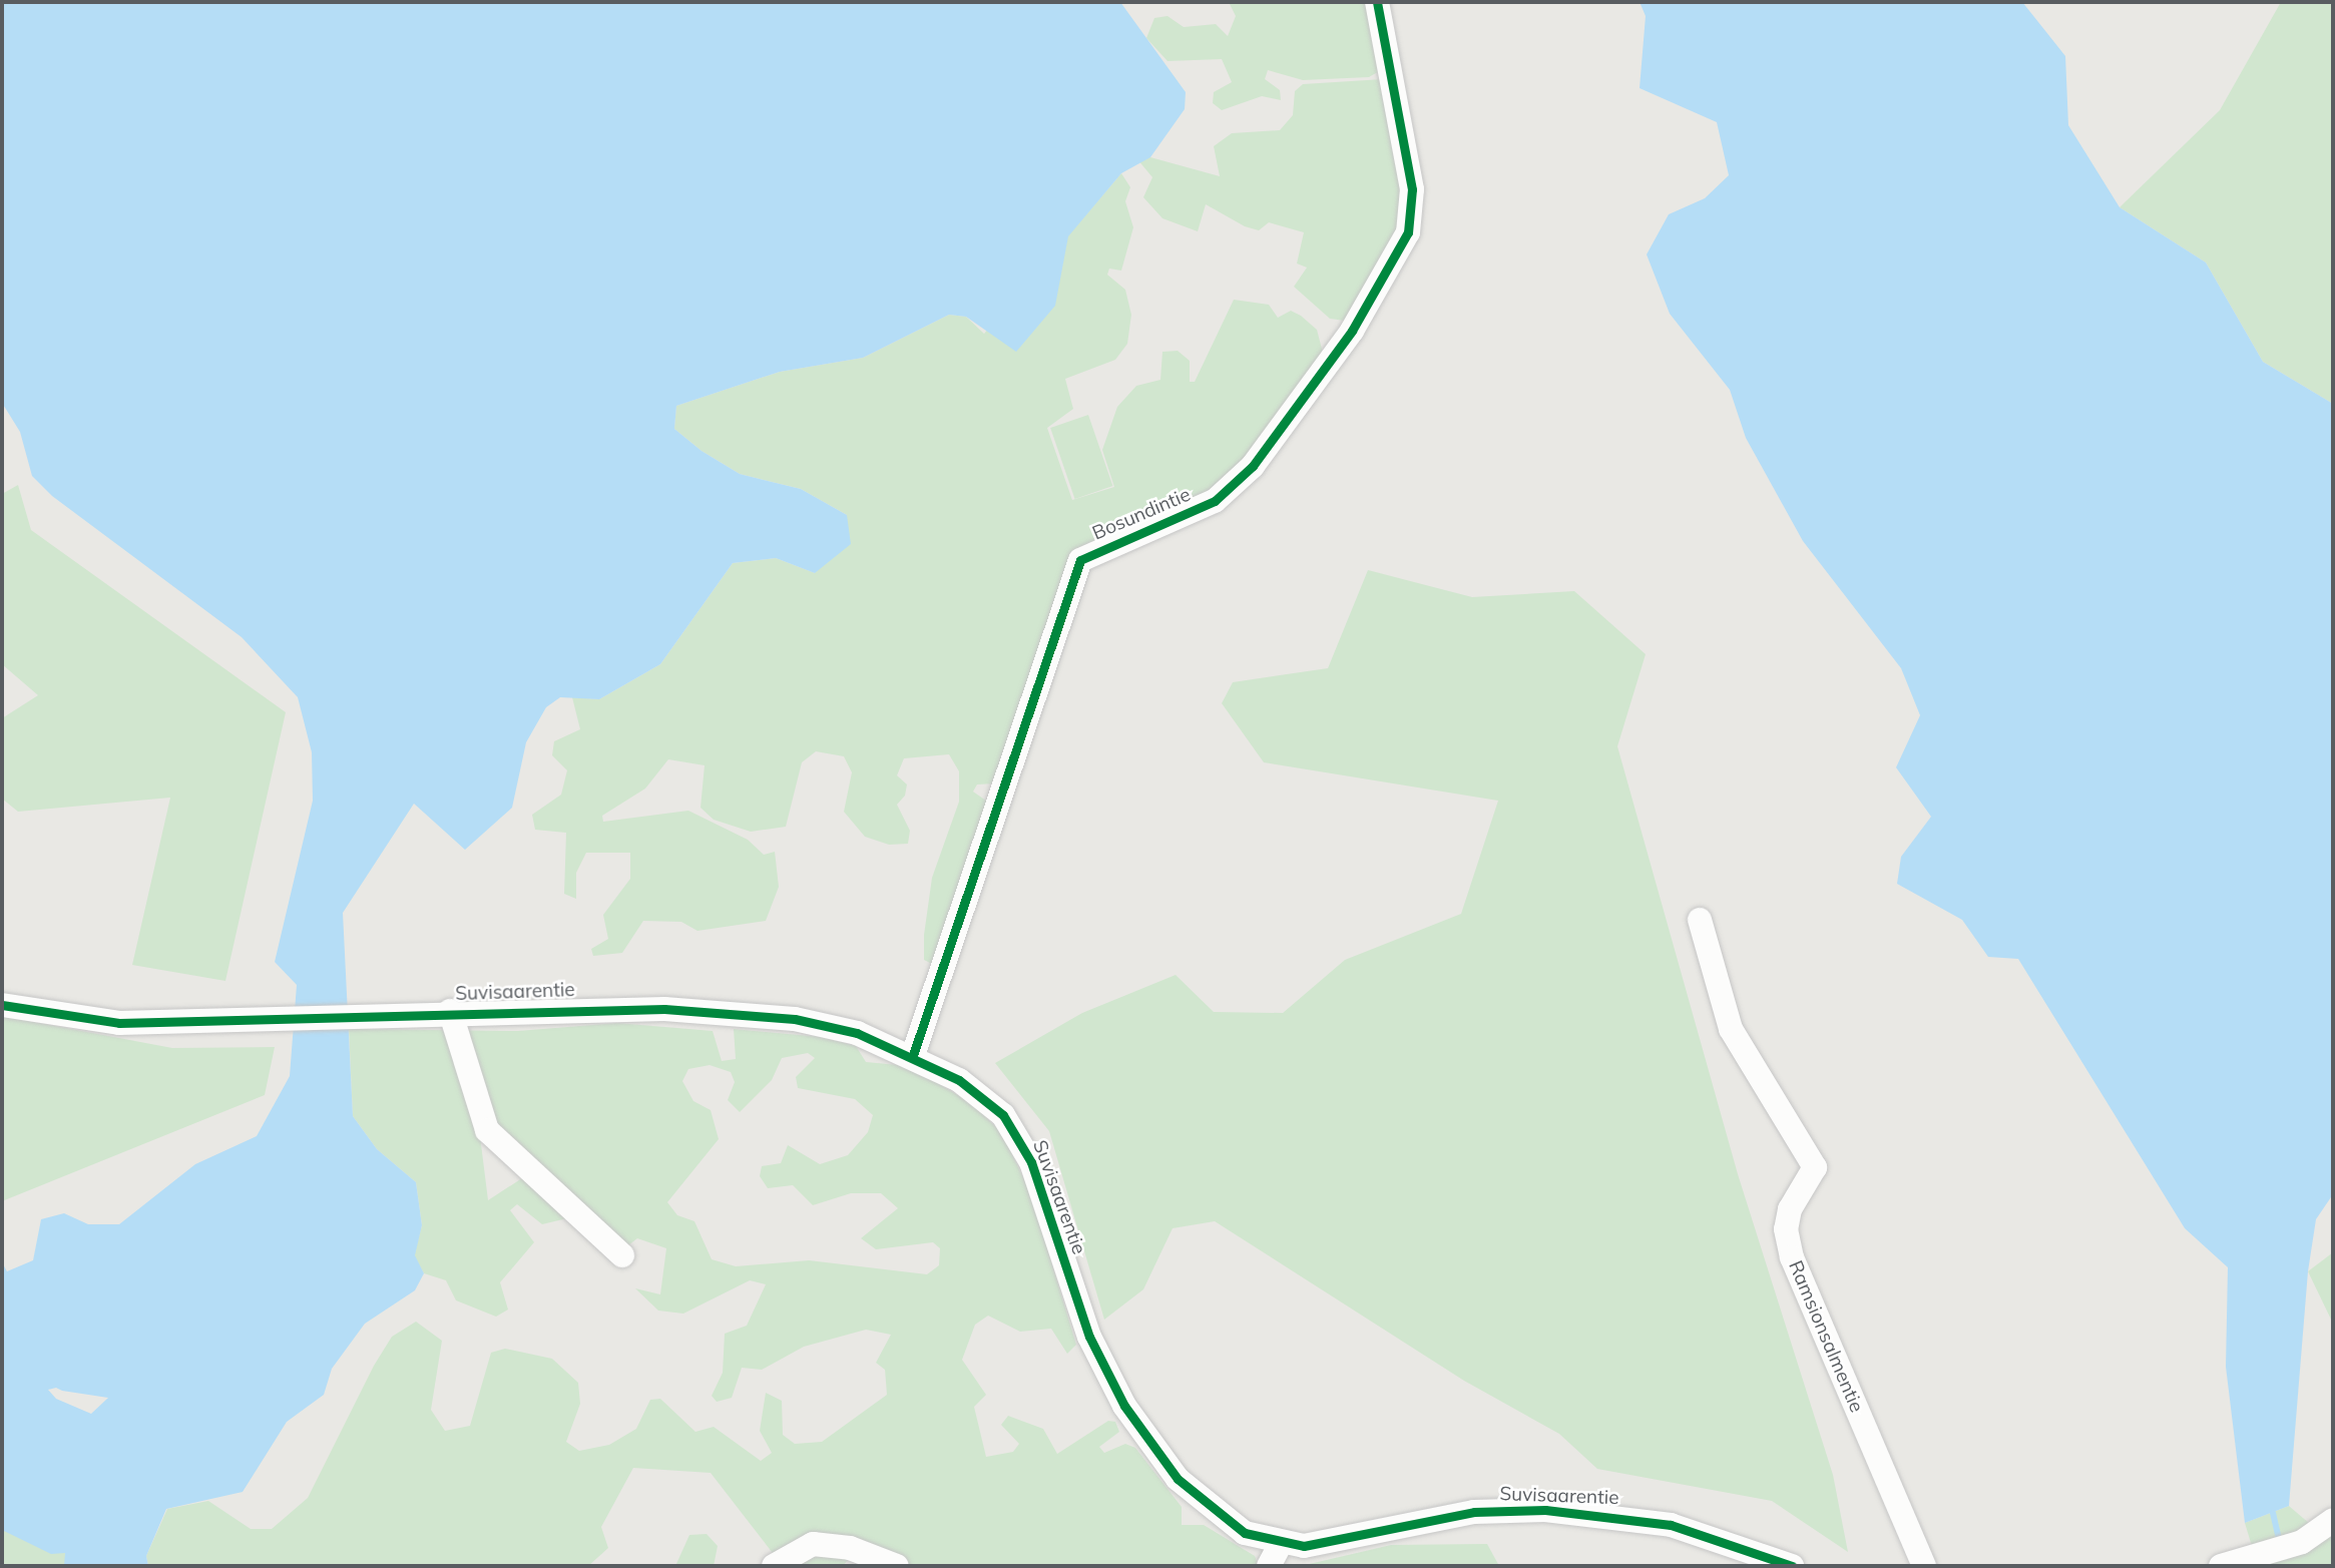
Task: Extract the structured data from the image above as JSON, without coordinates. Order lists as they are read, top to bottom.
{
  "streets": {
    "street": ["Bosundintie", "Suvisaarentie", "Ramsionsalmentie"]
  },
  "crossings": [
    ["Bosundintie", "Suvisaarentie"]
  ]
}
